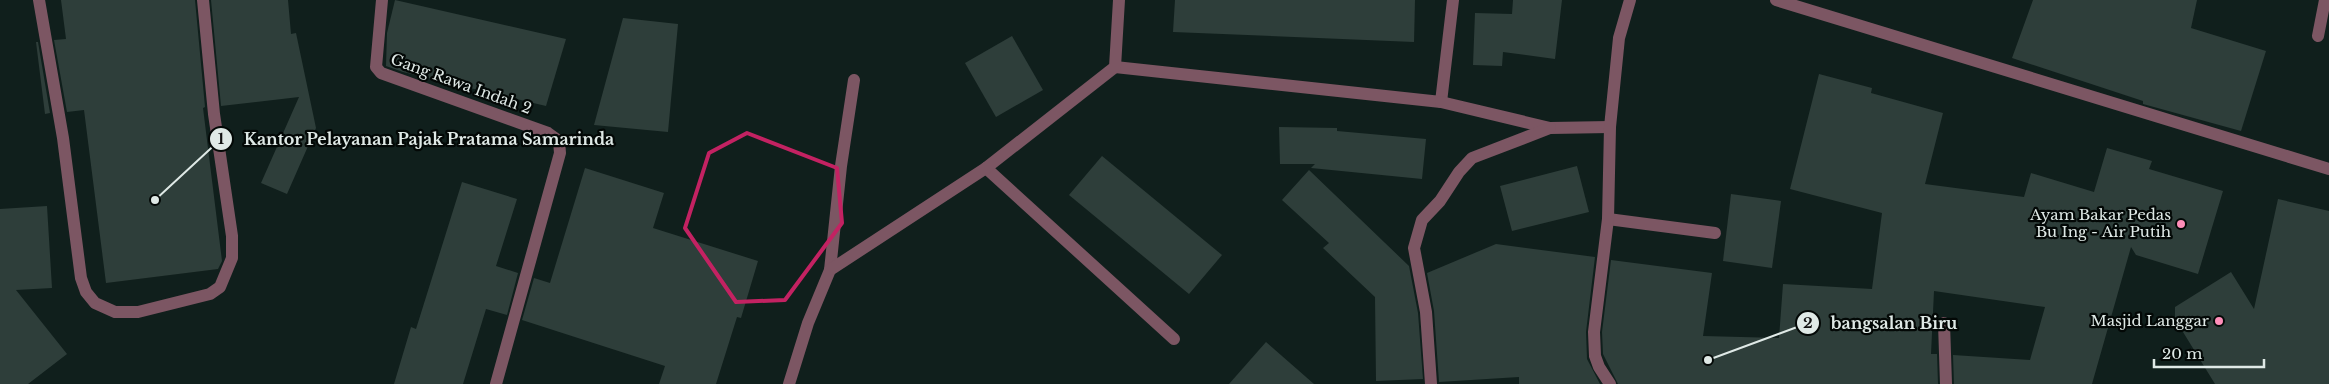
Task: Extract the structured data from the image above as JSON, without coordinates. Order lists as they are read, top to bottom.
{
  "streets": {
    "street": ["Gang Rawa Indah 2"]
  },
  "places": [
    "Kantor Pelayanan Pajak Pratama Samarinda",
    "Ayam Bakar Pedas Bu Ing - Air Putih",
    "Masjid Langgar",
    "bangsalan Biru"
  ],
  "scale_bar": "20 m"
}
